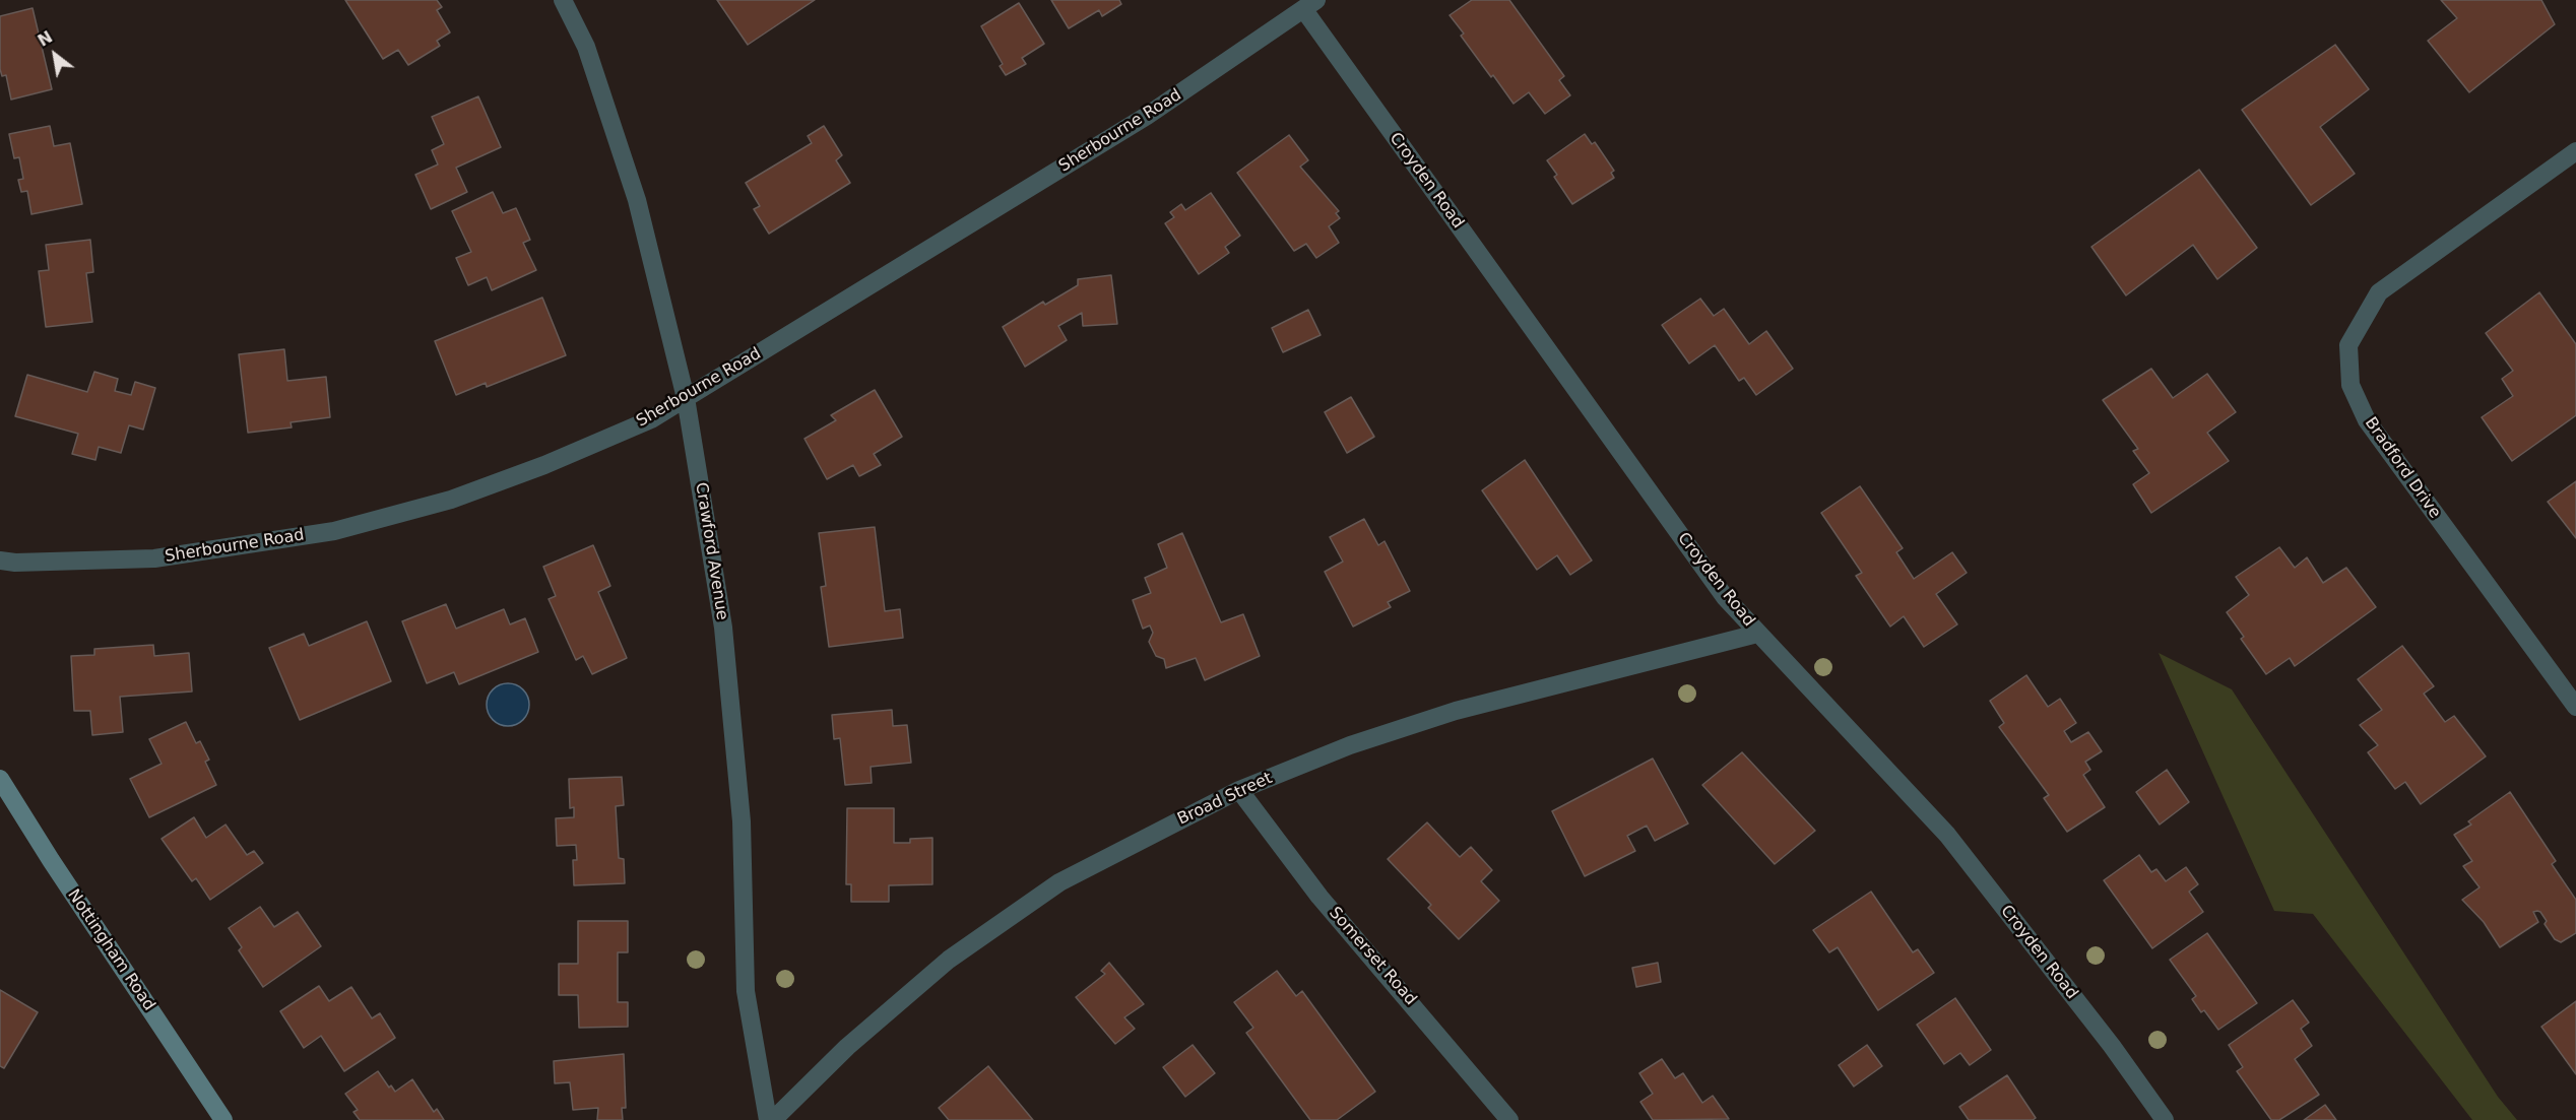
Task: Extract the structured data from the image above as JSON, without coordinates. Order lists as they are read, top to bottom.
{
  "streets": {
    "street": [
      "Sherbourne Road",
      "Croyden Road",
      "Bradford Drive",
      "Crawford Avenue",
      "Broad Street",
      "Nottingham Road",
      "Somerset Road"
    ]
  },
  "crossings": [
    ["Sherbourne Road", "Croyden Road"],
    ["Sherbourne Road", "Crawford Avenue"],
    ["Croyden Road", "Broad Street"],
    ["Broad Street", "Somerset Road"]
  ],
  "north": "top left"
}
